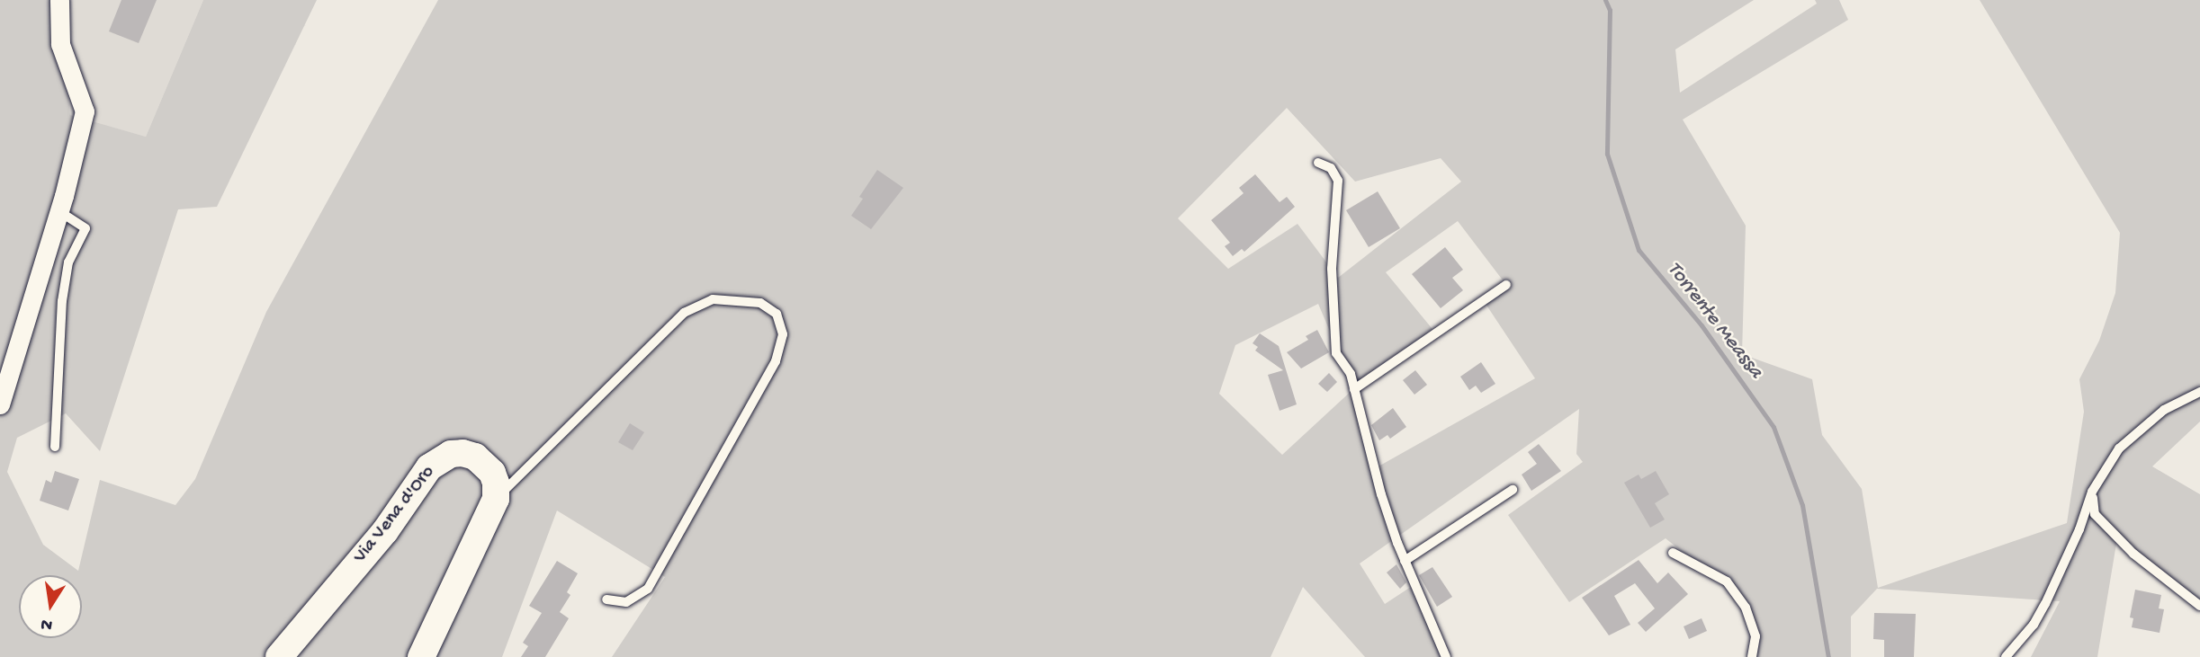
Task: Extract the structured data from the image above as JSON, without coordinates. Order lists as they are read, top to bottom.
{
  "streets": {
    "street": ["Via Vena d'Oro"]
  },
  "water": ["Torrente Meassa"],
  "north": "bottom"
}
